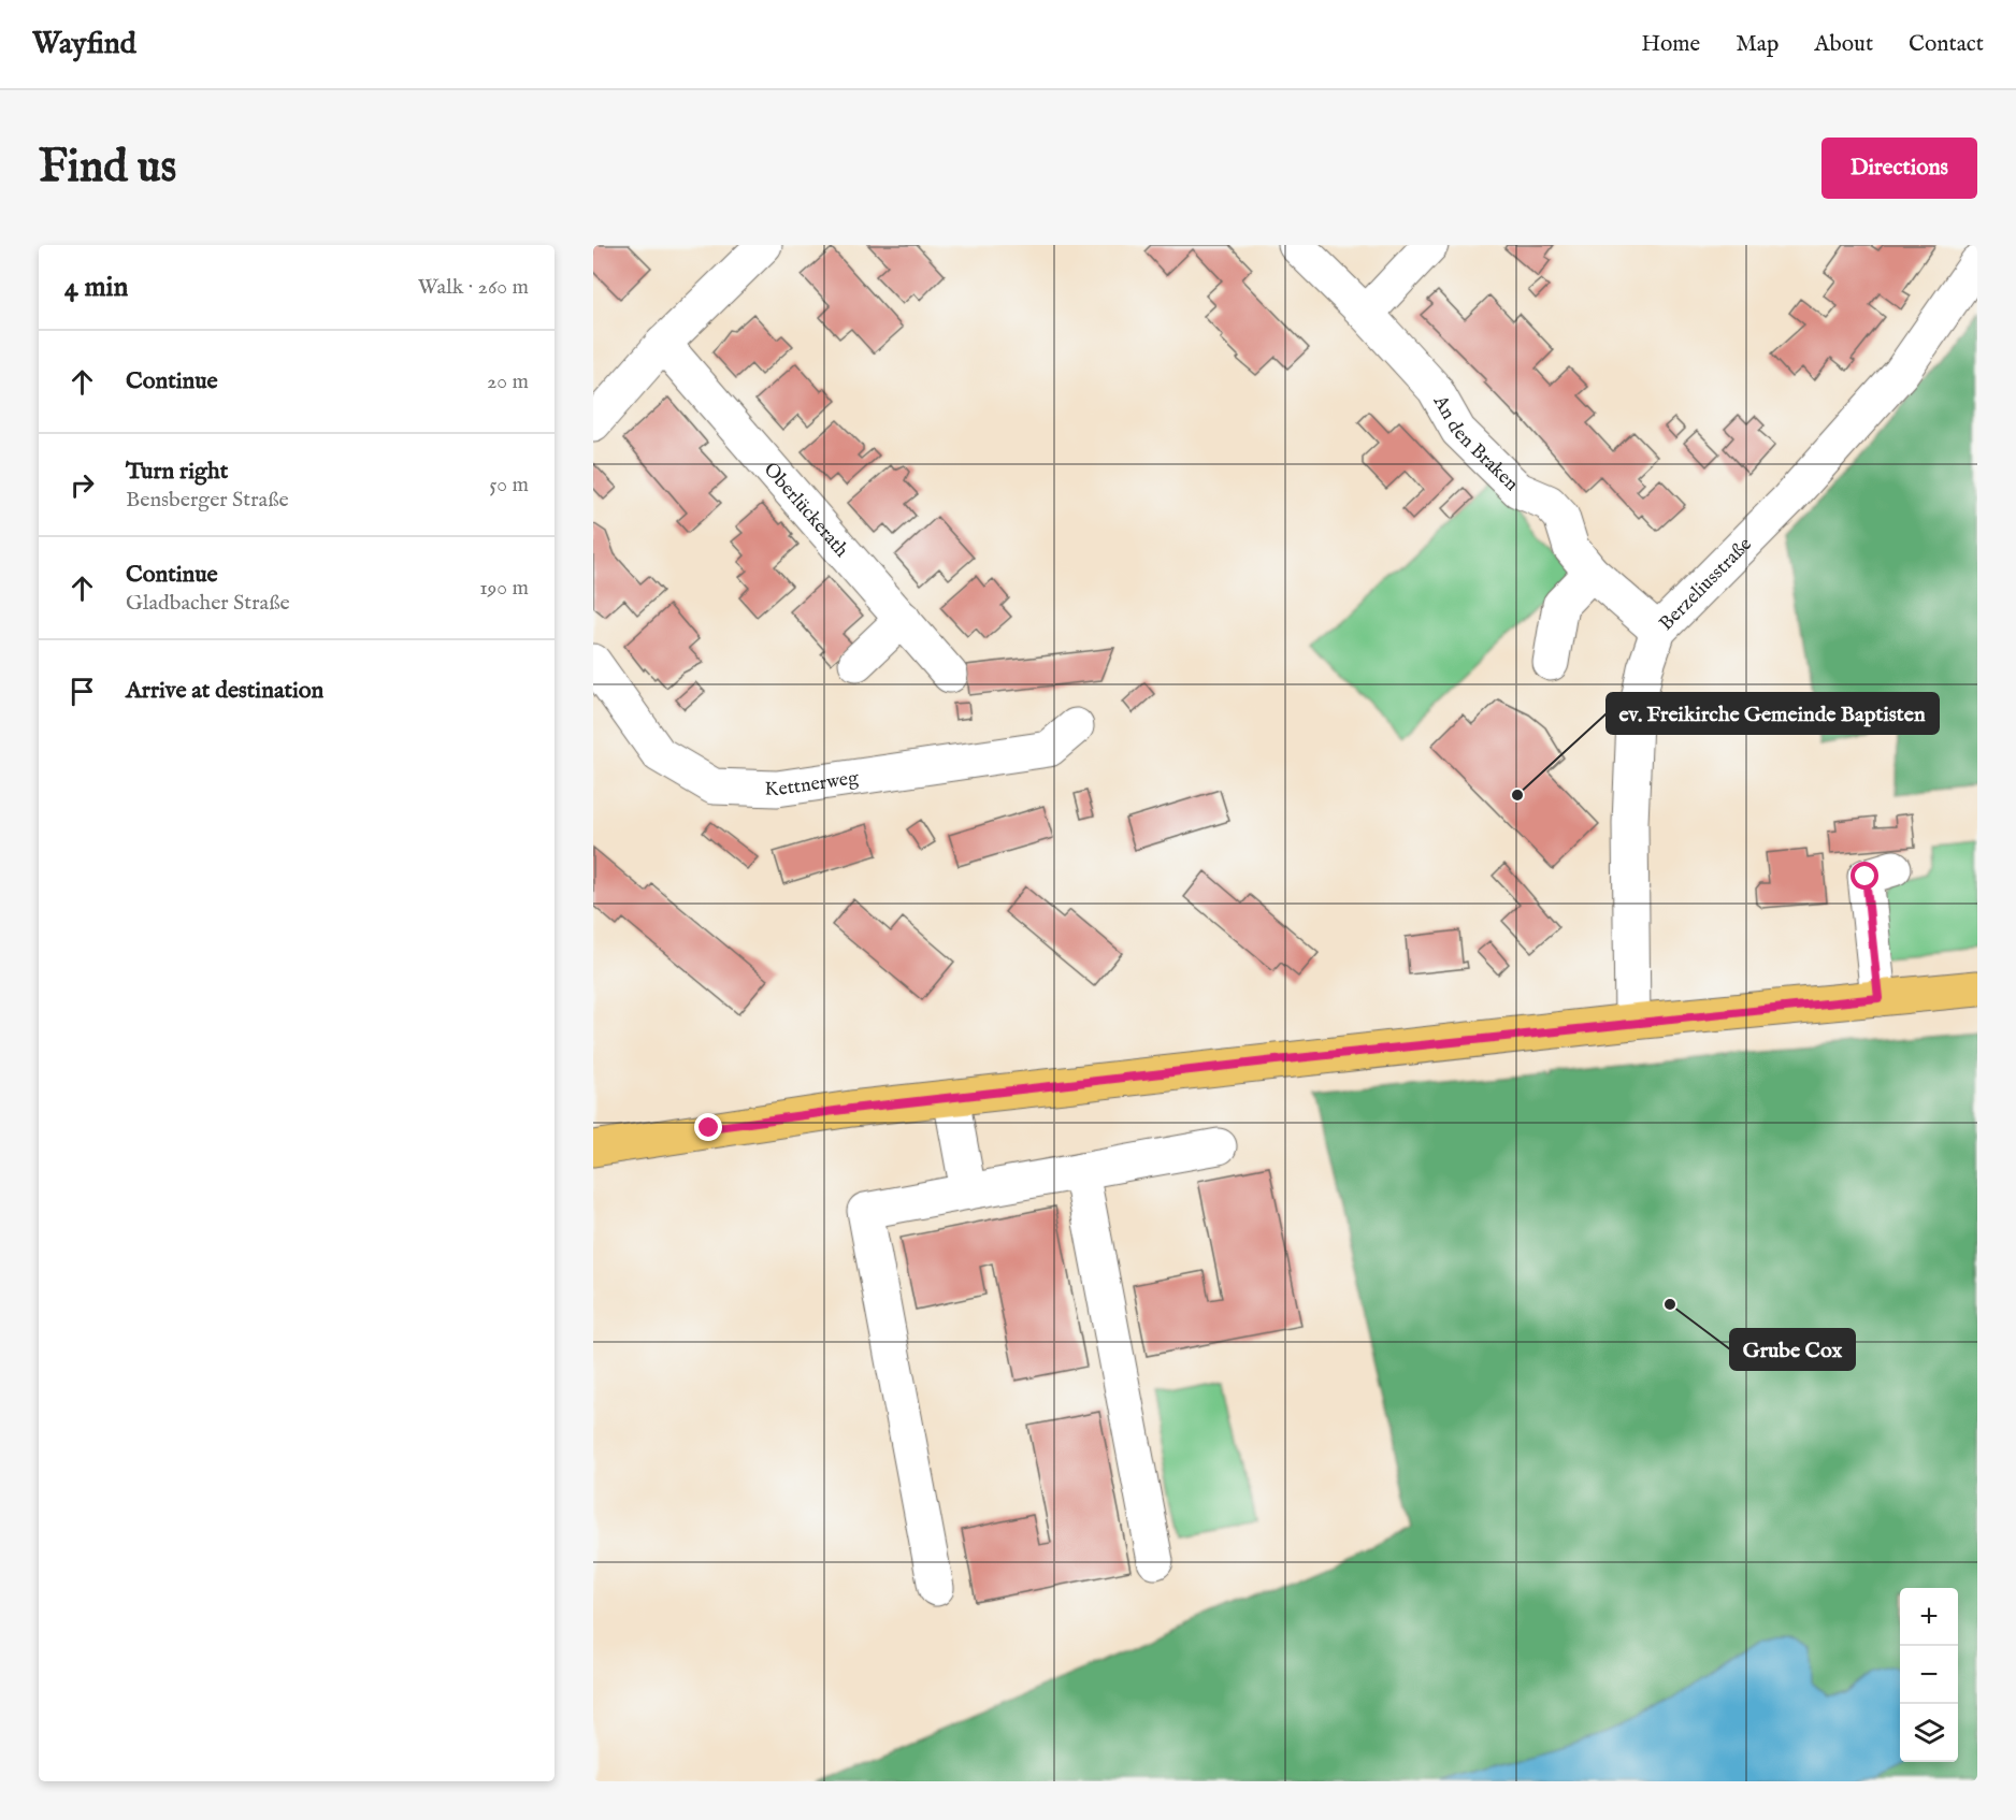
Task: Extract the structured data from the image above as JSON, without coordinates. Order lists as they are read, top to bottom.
{
  "streets": {
    "street": [
      "An den Braken",
      "Oberlückerath",
      "Berzeliusstraße",
      "Kettnerweg"
    ]
  },
  "crossings": [
    ["An den Braken", "Berzeliusstraße"]
  ],
  "places": ["ev. Freikirche Gemeinde Baptisten", "Grube Cox"],
  "page": {
    "header": "Wayfind",
    "nav": [
      "Home",
      "Map",
      "About",
      "Contact"
    ],
    "buttons": "Directions",
    "title": "Find us",
    "heading": ["4 min", "Walk · 260 m"],
    "list": [
      ["Continue", "20 m"],
      ["Turn right", "Bensberger Straße", "50 m"],
      ["Continue", "Gladbacher Straße", "190 m"],
      "Arrive at destination"
    ],
    "map_buttons": ["+", "−"]
  }
}
